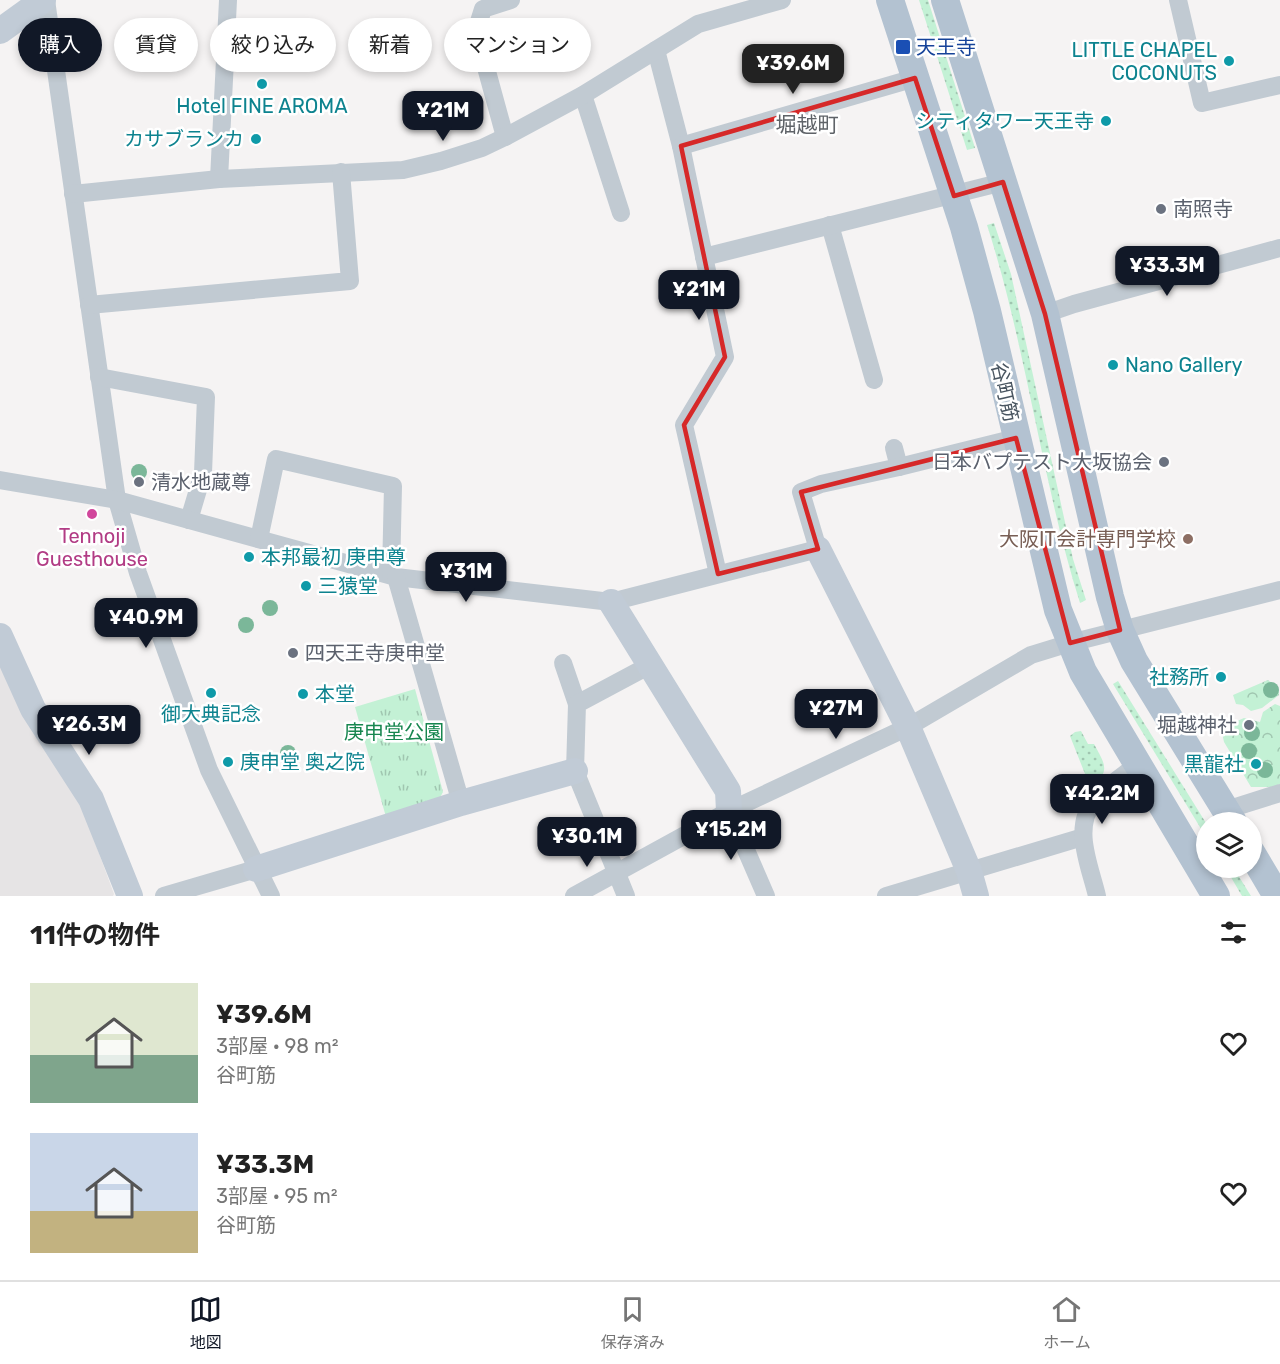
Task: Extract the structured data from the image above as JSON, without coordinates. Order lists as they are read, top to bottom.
{
  "streets": {
    "main road": ["谷町筋"]
  },
  "districts": ["堀越町"],
  "parks": ["庚申堂公園"],
  "places": {
    "transit": ["天王寺"],
    "other": [
      "LITTLE CHAPEL COCONUTS",
      "Hotel FINE AROMA",
      "シティタワー天王寺",
      "カサブランカ",
      "南照寺",
      "Nano Gallery",
      "日本バプテスト大坂協会",
      "清水地蔵尊",
      "Tennoji Guesthouse",
      "大阪IT会計専門学校",
      "本邦最初 庚申尊",
      "三猿堂",
      "四天王寺庚申堂",
      "社務所",
      "御大典記念",
      "本堂",
      "堀越神社",
      "庚申堂 奥之院",
      "黒龍社"
    ]
  },
  "page": {
    "chip": [
      "購入",
      "賃貸",
      "絞り込み",
      "新着",
      "マンション"
    ],
    "price": [
      "¥39.6M",
      "¥21M",
      "¥33.3M",
      "¥21M",
      "¥31M",
      "¥40.9M",
      "¥27M",
      "¥26.3M",
      "¥42.2M",
      "¥15.2M",
      "¥30.1M"
    ],
    "heading": "11件の物件",
    "list": [
      {
        "name": "¥39.6M",
        "note": "3部屋 · 98 m² · 谷町筋"
      },
      {
        "name": "¥33.3M",
        "note": "3部屋 · 95 m² · 谷町筋"
      }
    ],
    "tabs": ["地図", "保存済み", "ホーム"]
  }
}
